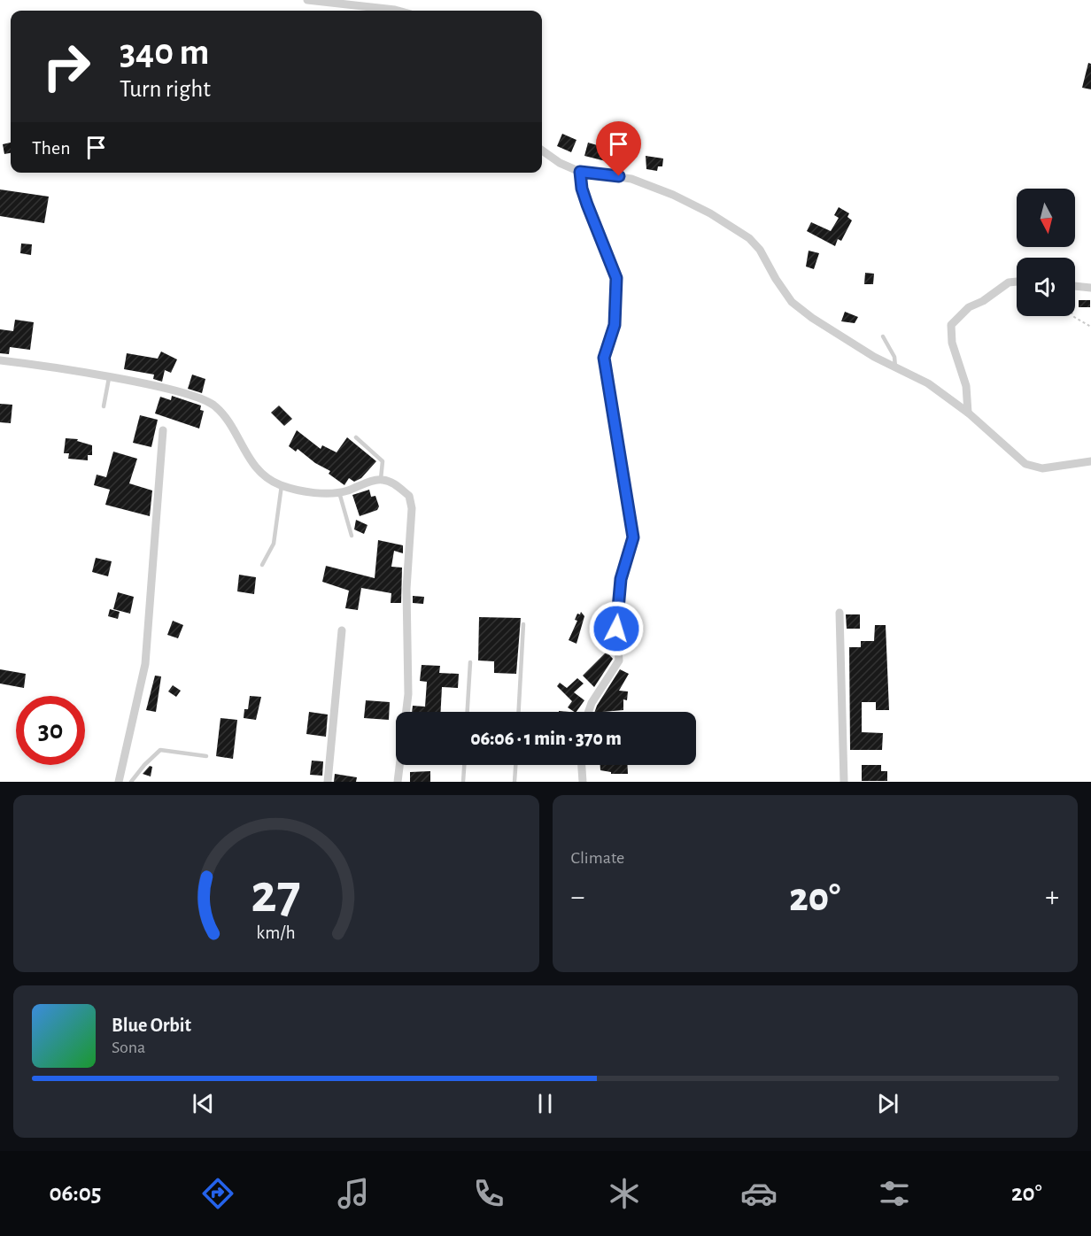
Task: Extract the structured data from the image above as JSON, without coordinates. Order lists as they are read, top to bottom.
{
  "north": "bottom",
  "page": {
    "turn": ["340 m", "Turn right"],
    "then": "Then",
    "limit": "30",
    "trip": "06:06 · 1 min · 370 m",
    "tile": "Climate",
    "heat": ["−", "20°", "+"],
    "song": ["Blue Orbit", "Sona"],
    "tabs": ["06:05", "20°"],
    "gauge": ["27", "km/h"]
  }
}
